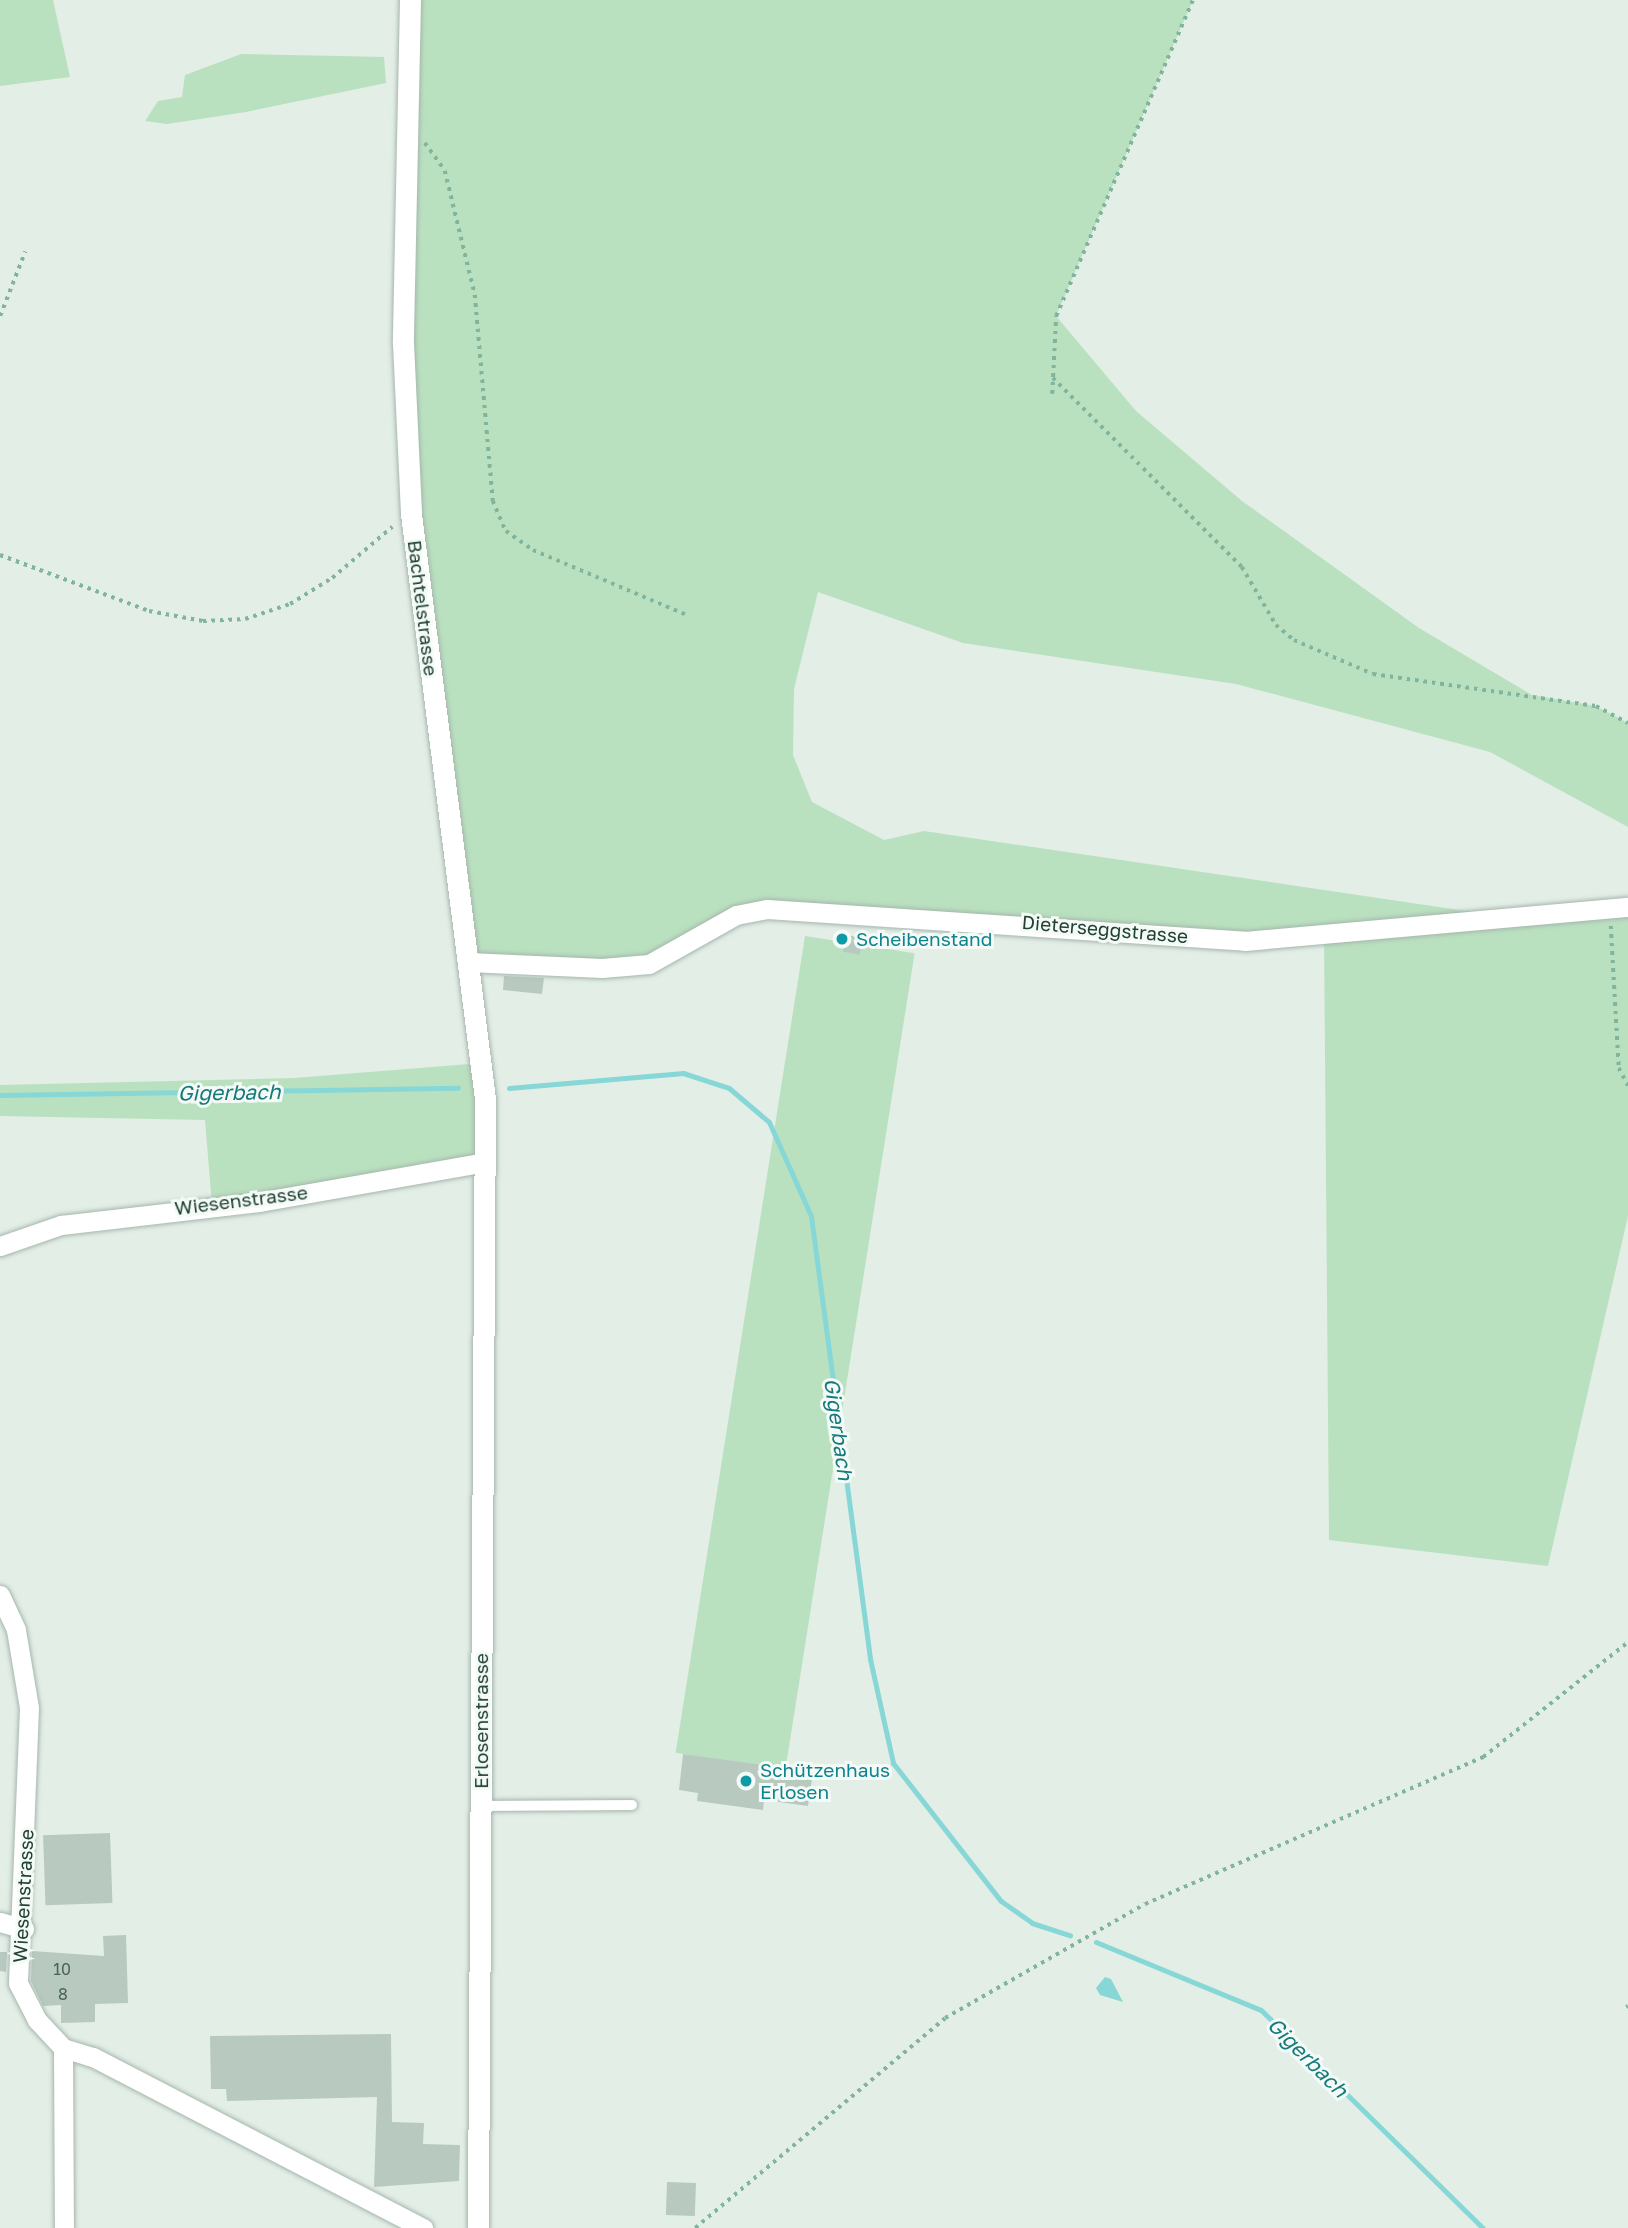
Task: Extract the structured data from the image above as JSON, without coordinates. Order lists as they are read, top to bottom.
{
  "streets": {
    "street": [
      "Bachtelstrasse",
      "Dieterseggstrasse",
      "Wiesenstrasse",
      "Erlosenstrasse"
    ]
  },
  "crossings": [
    ["Bachtelstrasse", "Dieterseggstrasse"],
    ["Bachtelstrasse", "Wiesenstrasse"],
    ["Bachtelstrasse", "Erlosenstrasse"]
  ],
  "water": ["Gigerbach"],
  "places": ["Scheibenstand", "Schützenhaus Erlosen"],
  "house_numbers": ["10", "8"]
}
